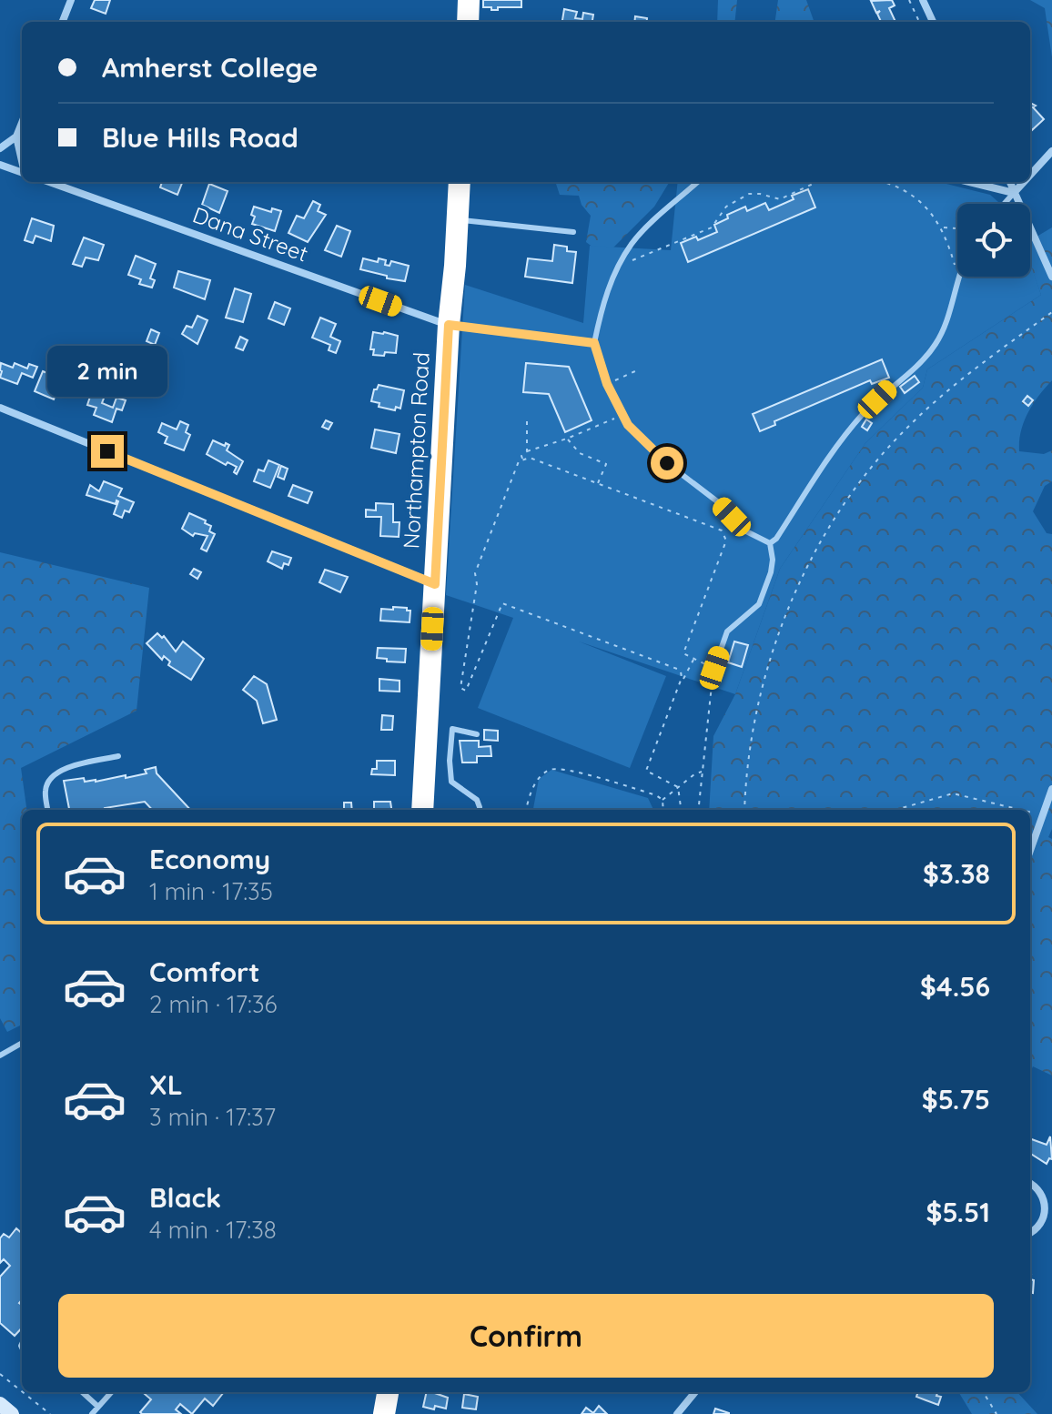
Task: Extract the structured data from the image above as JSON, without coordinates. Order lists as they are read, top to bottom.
{
  "streets": {
    "highway": ["Northampton Road"],
    "street": ["Dana Street"]
  },
  "crossings": [
    ["Dana Street", "Northampton Road"]
  ],
  "page": {
    "banner": ["Amherst College", "Blue Hills Road"],
    "bubble": "2 min",
    "list": [
      {
        "name": "Economy",
        "note": "1 min · 17:35",
        "value": "$3.38"
      },
      {
        "name": "Comfort",
        "note": "2 min · 17:36",
        "value": "$4.56"
      },
      {
        "name": "XL",
        "note": "3 min · 17:37",
        "value": "$5.75"
      },
      {
        "name": "Black",
        "note": "4 min · 17:38",
        "value": "$5.51"
      }
    ],
    "buttons": "Confirm"
  }
}
